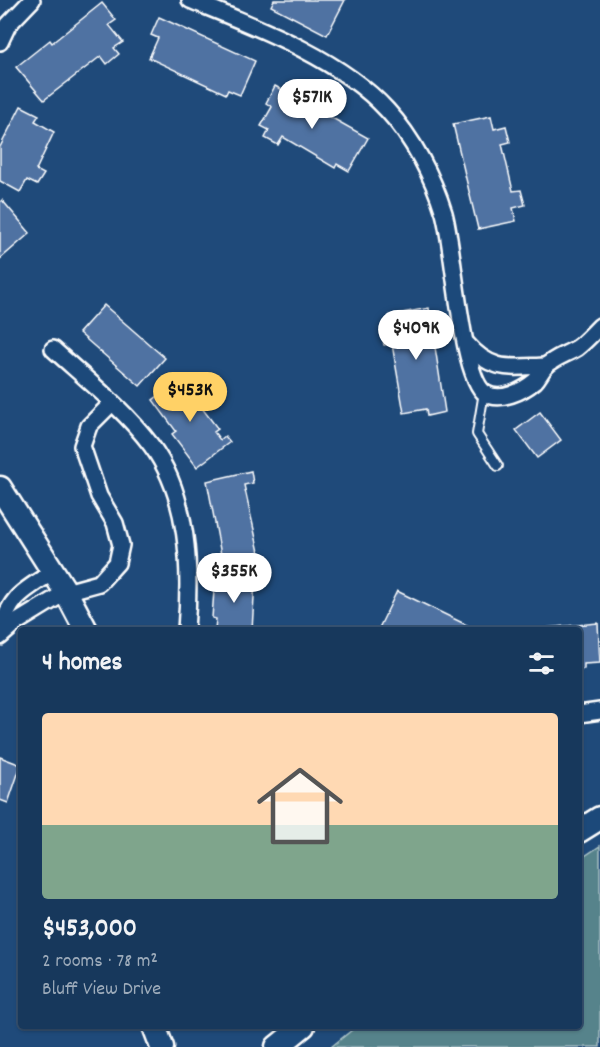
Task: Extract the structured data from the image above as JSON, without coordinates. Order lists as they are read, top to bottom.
{
  "page": {
    "price": [
      "$571K",
      "$409K",
      "$453K",
      "$355K"
    ],
    "heading": "4 homes",
    "list": [
      {
        "name": "$453,000",
        "note": "2 rooms · 78 m² · Bluff View Drive"
      }
    ]
  }
}
